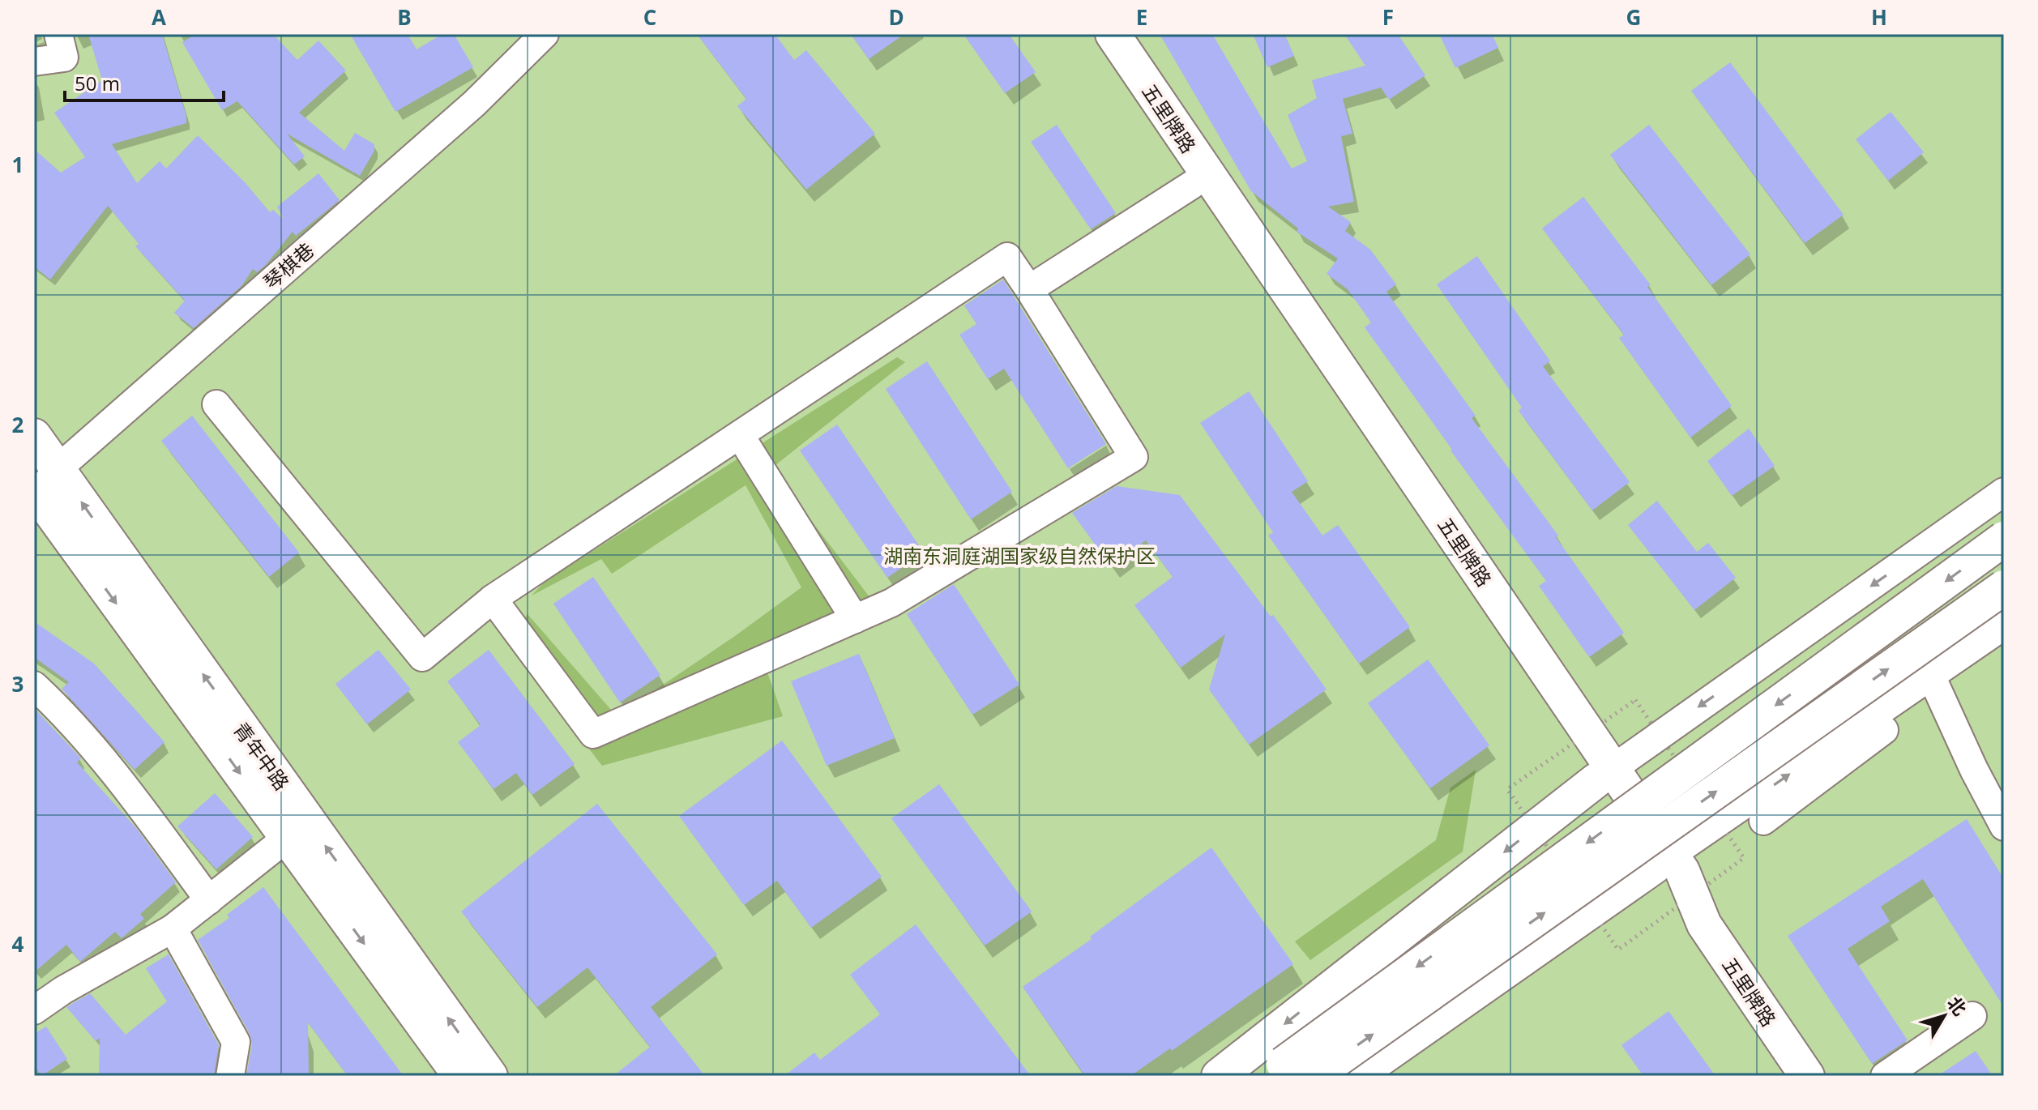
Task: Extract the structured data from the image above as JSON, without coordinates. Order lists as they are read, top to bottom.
{
  "streets": {
    "main road": ["五里牌路", "青年中路"],
    "street": ["琴棋巷"]
  },
  "crossings": [
    ["琴棋巷", "青年中路"]
  ],
  "parks": ["湖南东洞庭湖国家级自然保护区"],
  "scale_bar": "50 m",
  "north": "top right",
  "grid": {
    "columns": [
      "A",
      "B",
      "C",
      "D",
      "E",
      "F",
      "G",
      "H"
    ],
    "rows": [
      "1",
      "2",
      "3",
      "4"
    ]
  }
}
